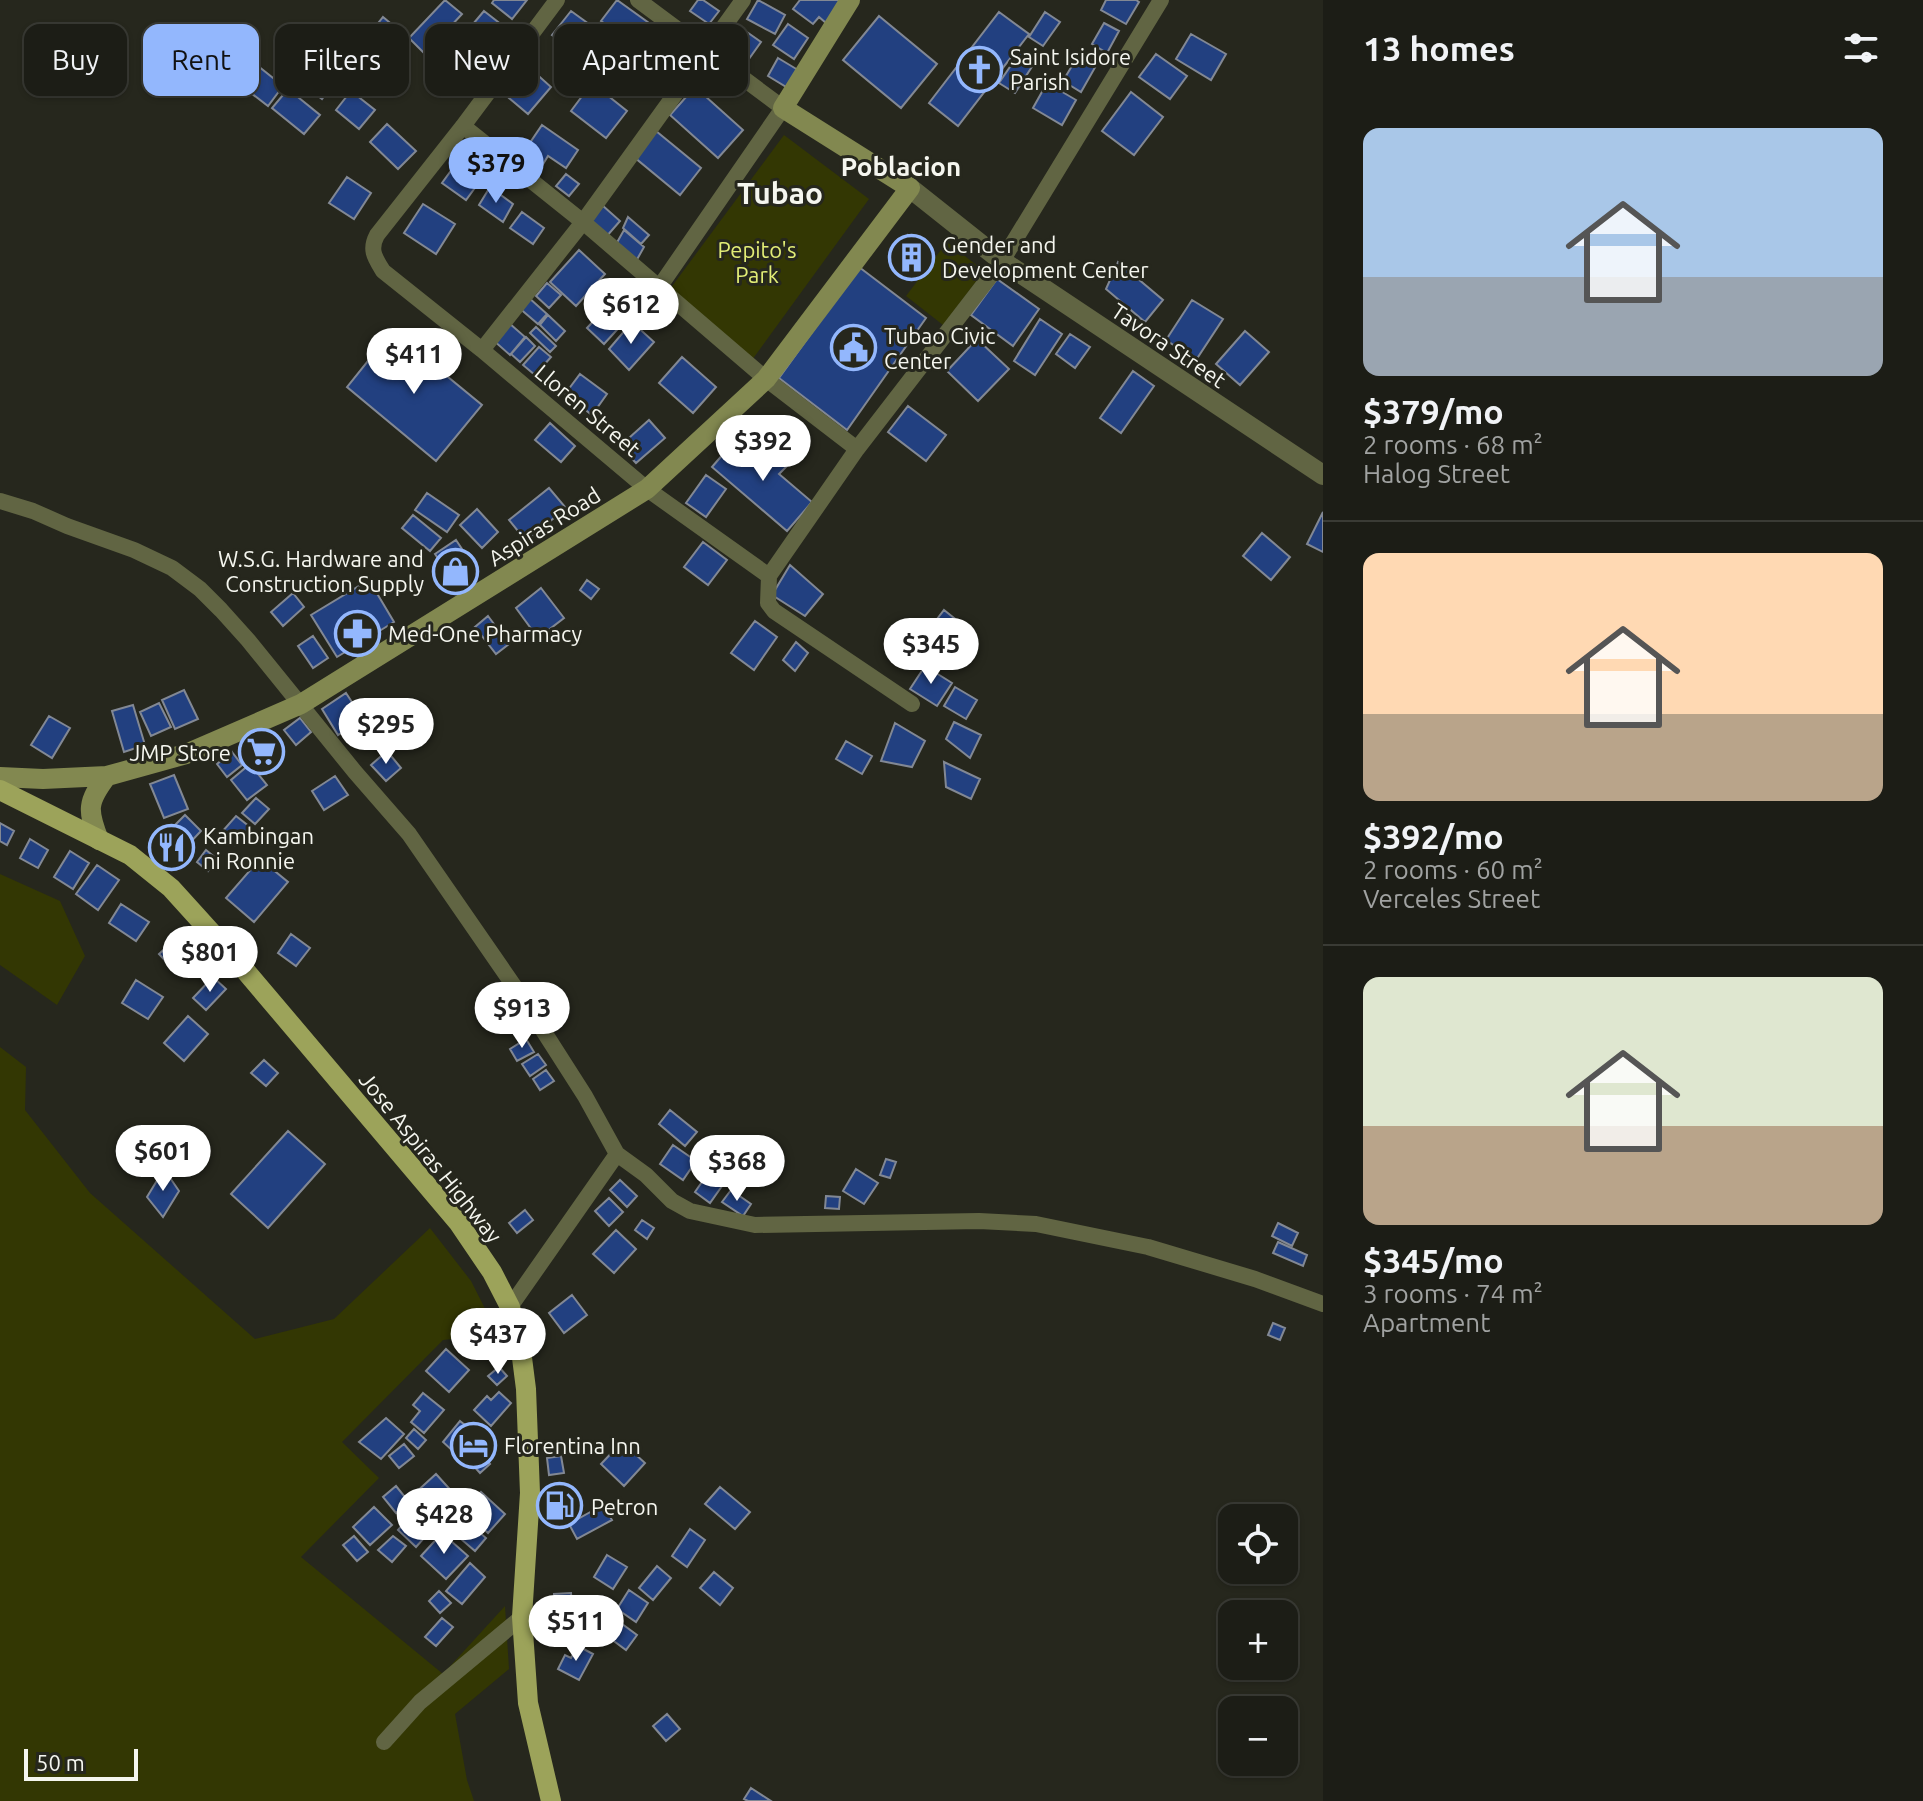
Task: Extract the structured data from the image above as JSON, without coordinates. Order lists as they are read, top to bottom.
{
  "streets": {
    "main road": ["Tavora Street", "Aspiras Road", "Jose Aspiras Highway"],
    "street": ["Lloren Street"]
  },
  "crossings": [
    ["Tavora Street", "Aspiras Road"],
    ["Lloren Street", "Aspiras Road"]
  ],
  "districts": ["Poblacion", "Tubao"],
  "parks": ["Pepito's Park"],
  "places": {
    "church": ["Saint Isidore Parish"],
    "building": ["Gender and Development Center"],
    "public building": ["Tubao Civic Center"],
    "shop": ["W.S.G. Hardware and Construction Supply"],
    "pharmacy": ["Med-One Pharmacy"],
    "supermarket": ["JMP Store"],
    "restaurant": ["Kambingan ni Ronnie"],
    "hotel": ["Florentina Inn"],
    "fuel station": ["Petron"]
  },
  "scale_bar": "50 m",
  "page": {
    "heading": "13 homes",
    "chip": [
      "Buy",
      "Rent",
      "Filters",
      "New",
      "Apartment"
    ],
    "list": [
      {
        "name": "$379/mo",
        "note": "2 rooms · 68 m² · Halog Street"
      },
      {
        "name": "$392/mo",
        "note": "2 rooms · 60 m² · Verceles Street"
      },
      {
        "name": "$345/mo",
        "note": "3 rooms · 74 m² · Apartment"
      }
    ],
    "price": [
      "$379",
      "$612",
      "$411",
      "$392",
      "$345",
      "$295",
      "$801",
      "$913",
      "$601",
      "$368",
      "$437",
      "$428",
      "$511"
    ],
    "map_buttons": ["+", "−"],
    "scale": "50 m"
  }
}
